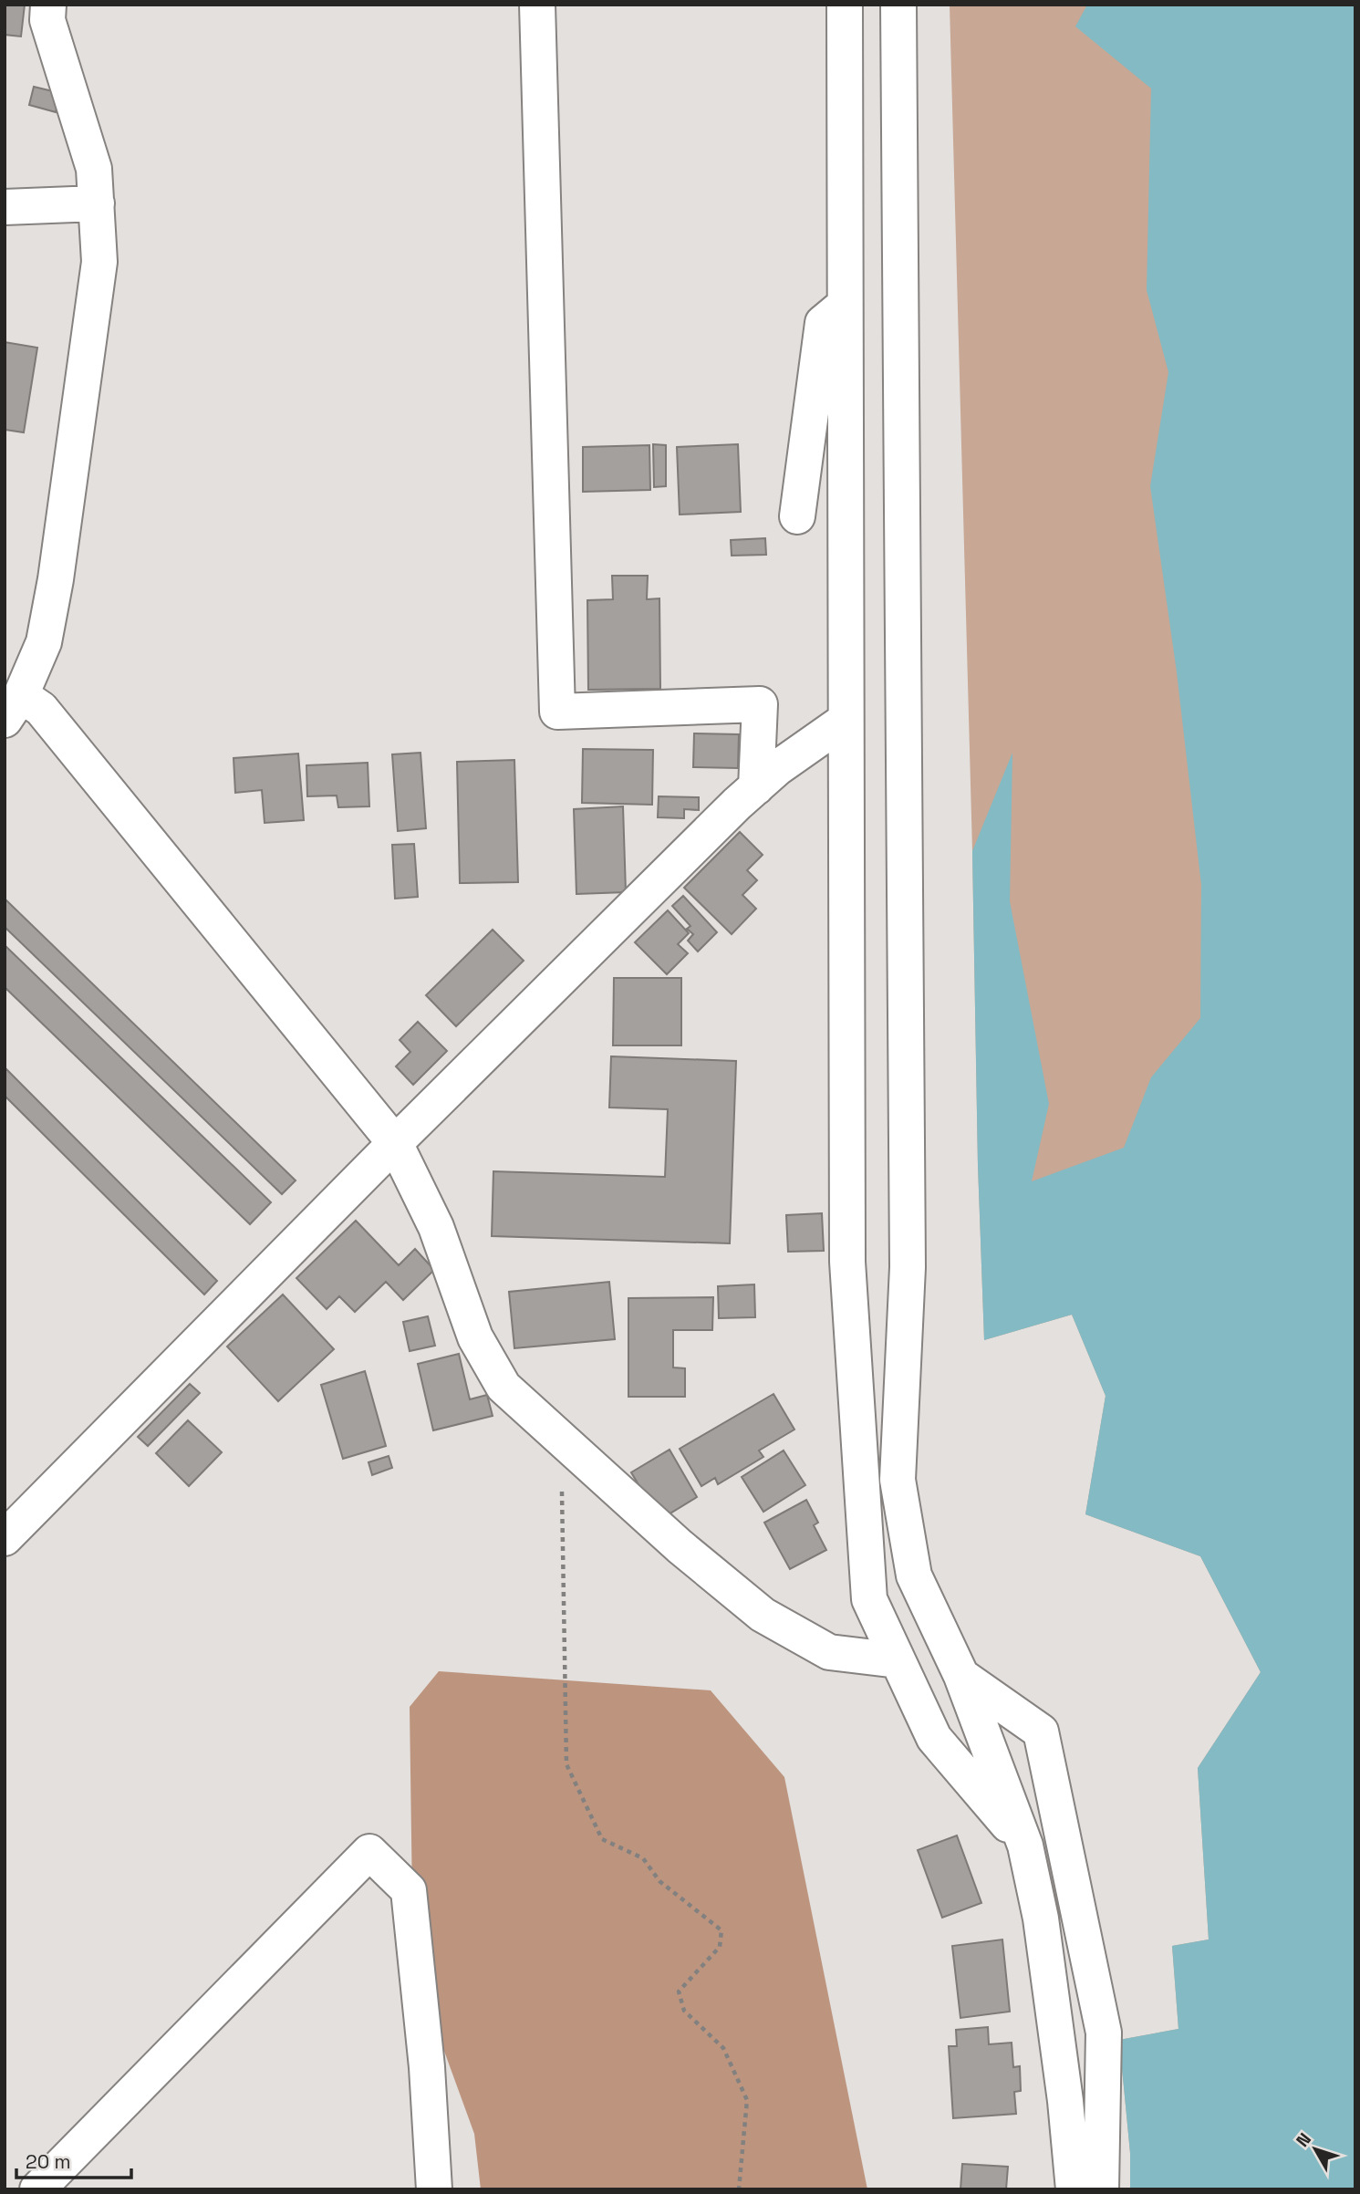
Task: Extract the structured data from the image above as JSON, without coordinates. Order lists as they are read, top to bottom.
{
  "scale_bar": "20 m",
  "north": "top left"
}
